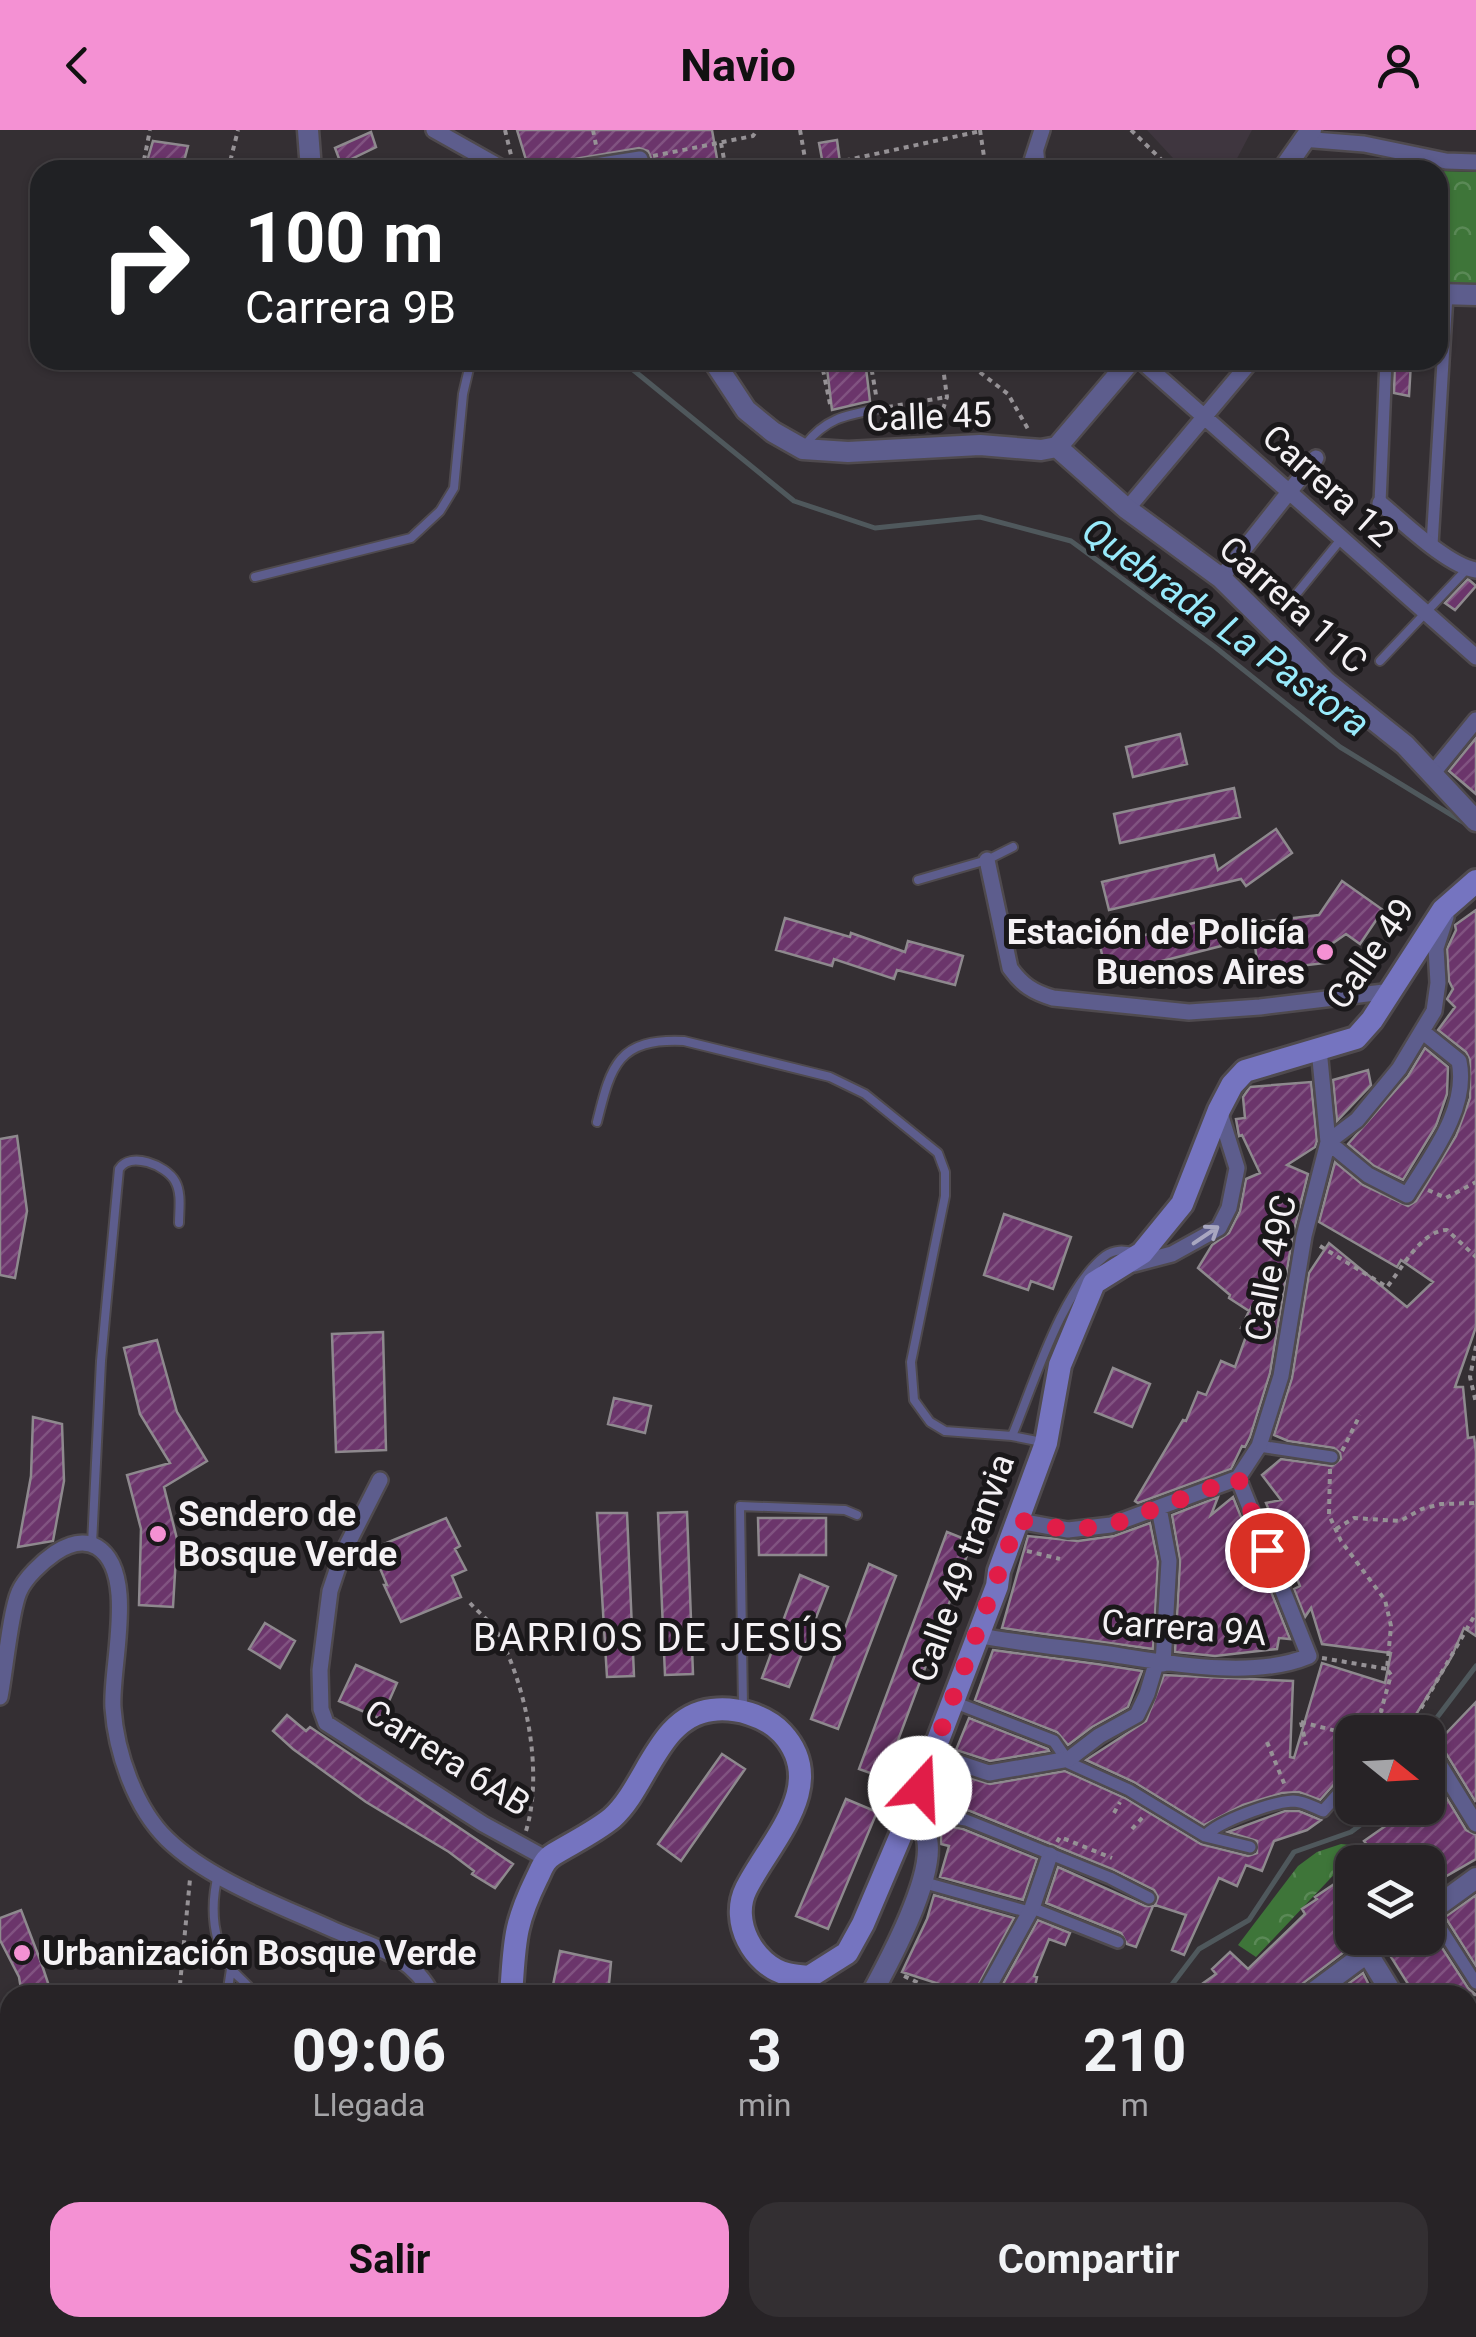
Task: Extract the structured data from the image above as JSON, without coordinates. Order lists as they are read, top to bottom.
{
  "streets": {
    "main road": ["Calle 49", "Calle 49 tranvia"],
    "street": [
      "Calle 45",
      "Carrera 12",
      "Carrera 11C",
      "Calle 49C",
      "Carrera 9A",
      "Carrera 6AB"
    ]
  },
  "crossings": [
    ["Calle 45", "Carrera 11C"],
    ["Calle 49", "Calle 49 tranvia"],
    ["Calle 49 tranvia", "Carrera 9A"]
  ],
  "districts": ["BARRIOS DE JESÚS"],
  "water": ["Quebrada La Pastora"],
  "places": ["Estación de Policía Buenos Aires", "Sendero de Bosque Verde", "Urbanización Bosque Verde"],
  "north": "right",
  "page": {
    "header": "Navio",
    "turn": ["100 m", "Carrera 9B"],
    "eta": [
      "09:06",
      "Llegada",
      "3",
      "min",
      "210",
      "m"
    ],
    "buttons": ["Salir", "Compartir"]
  }
}
